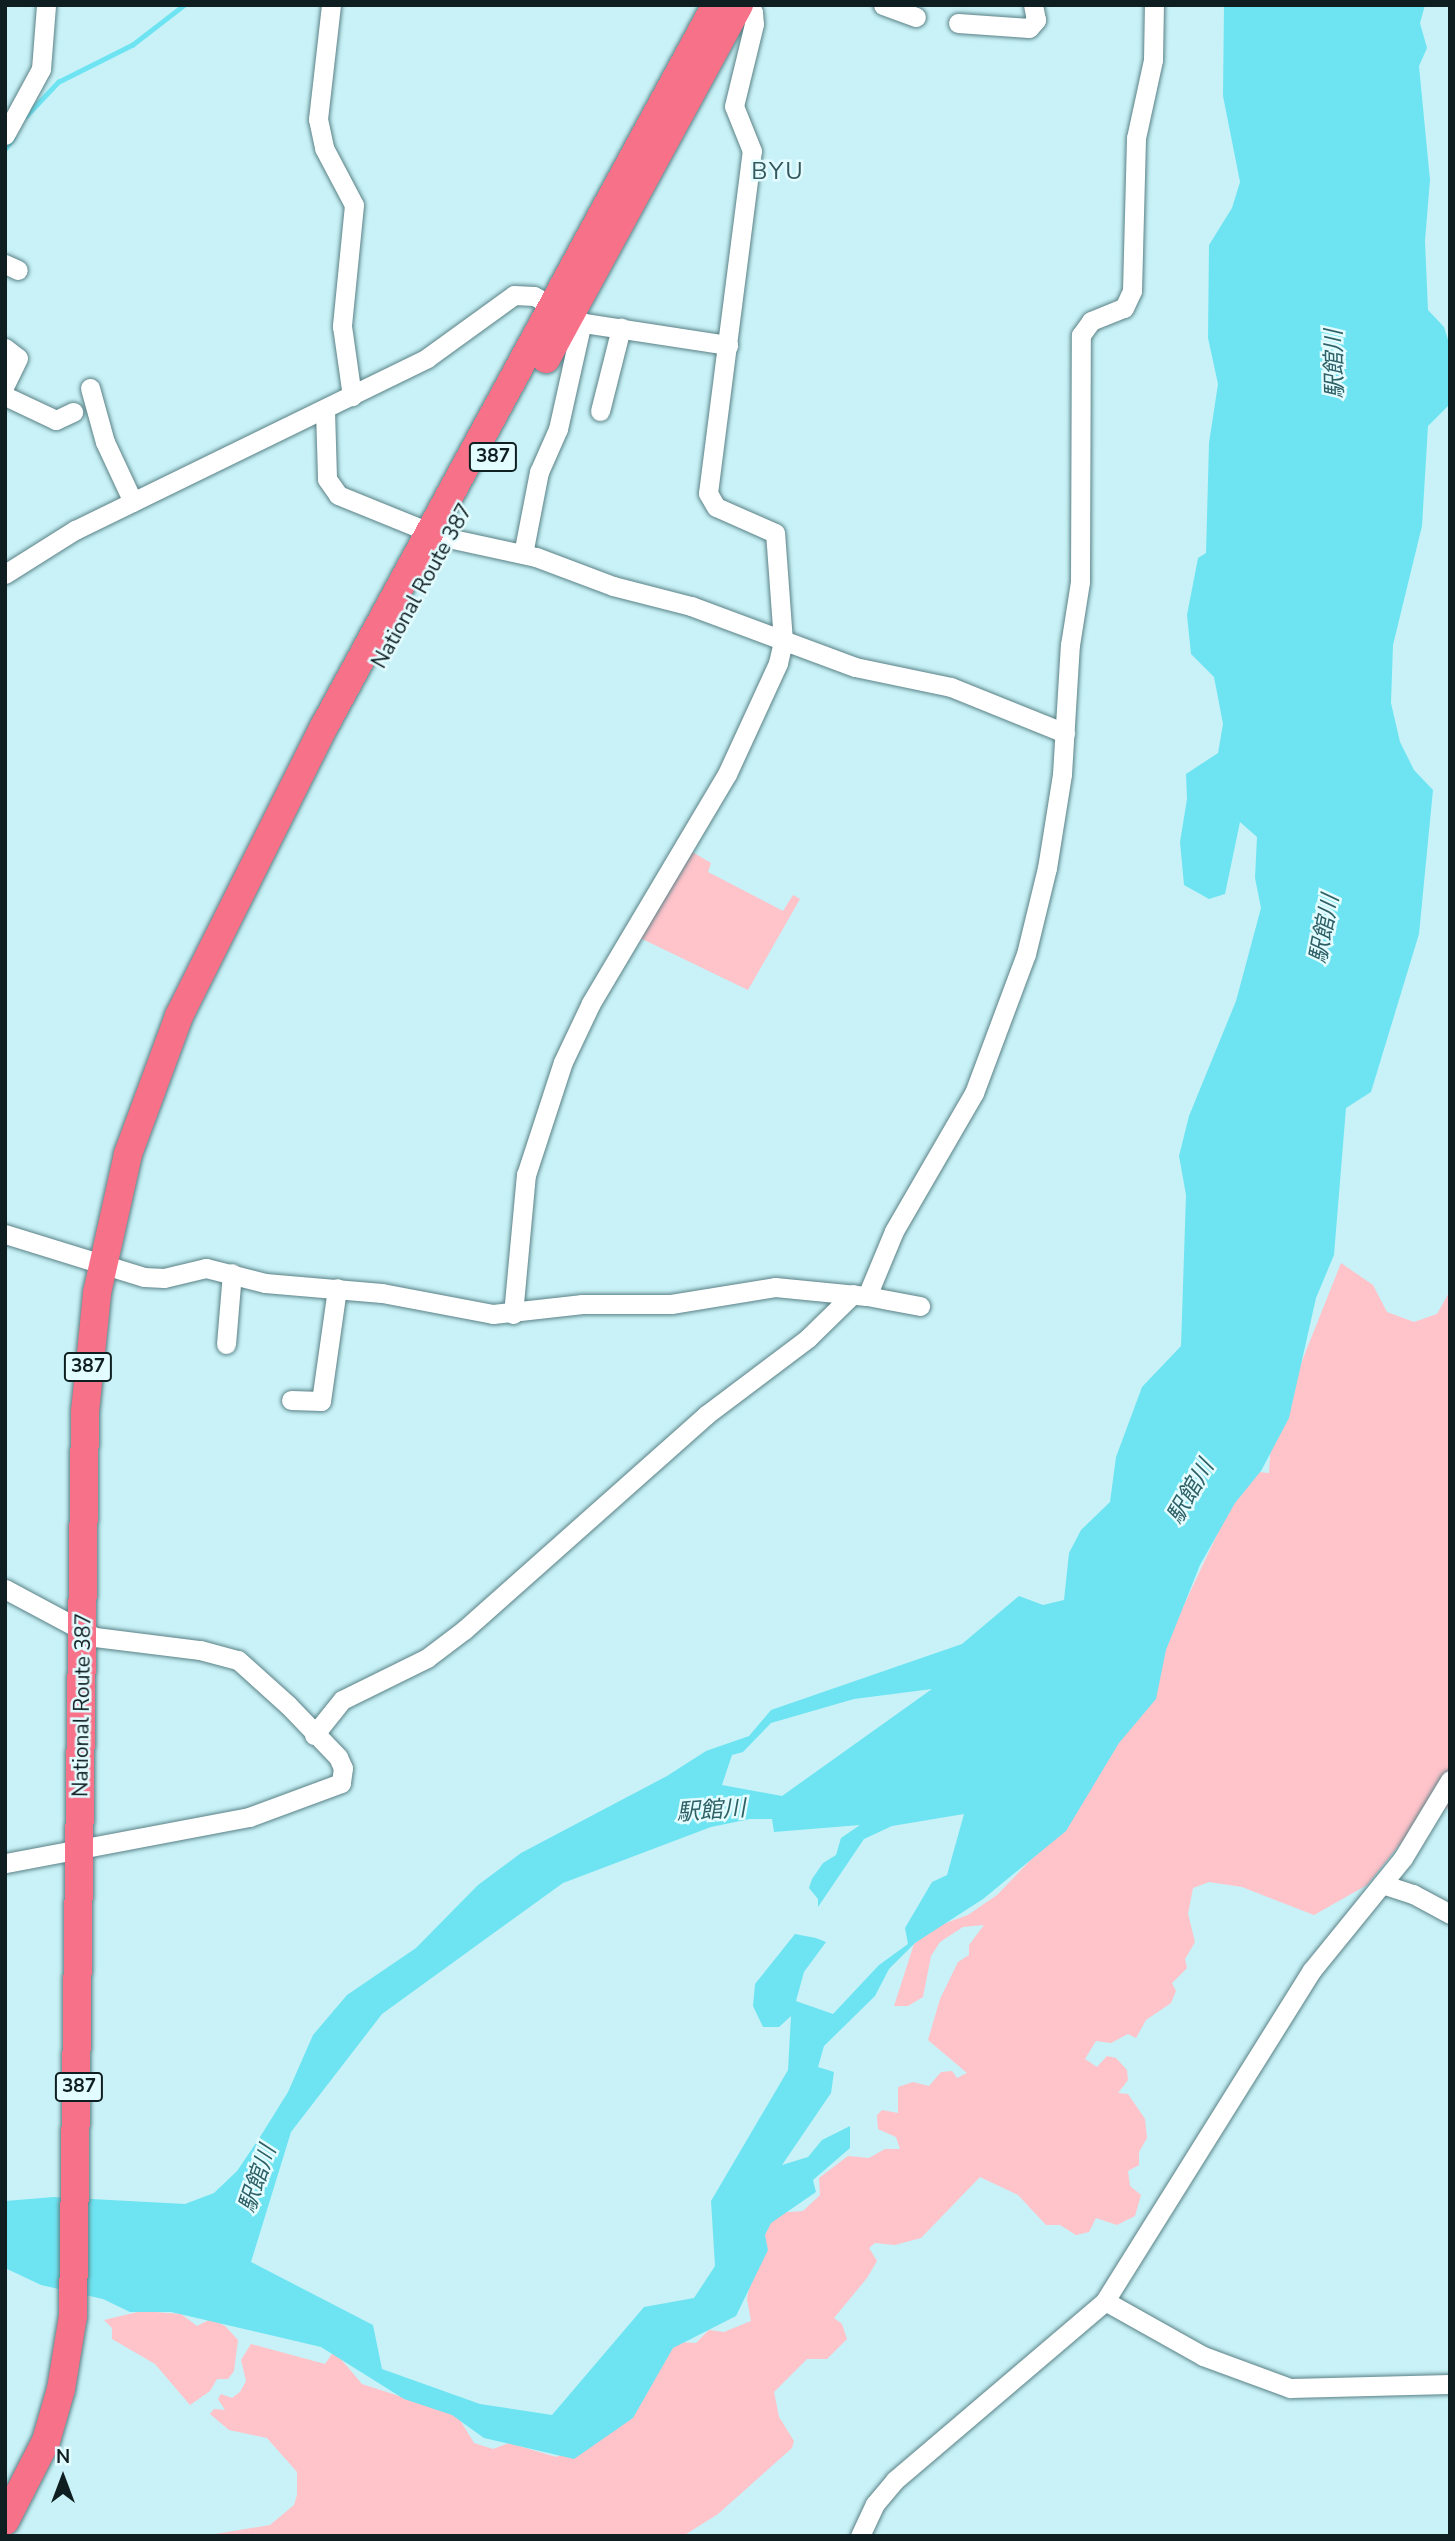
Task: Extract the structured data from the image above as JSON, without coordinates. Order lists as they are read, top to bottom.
{
  "streets": {
    "highway": ["387", "National Route 387"]
  },
  "districts": ["BYU"],
  "water": ["駅館川"],
  "north": "top"
}
